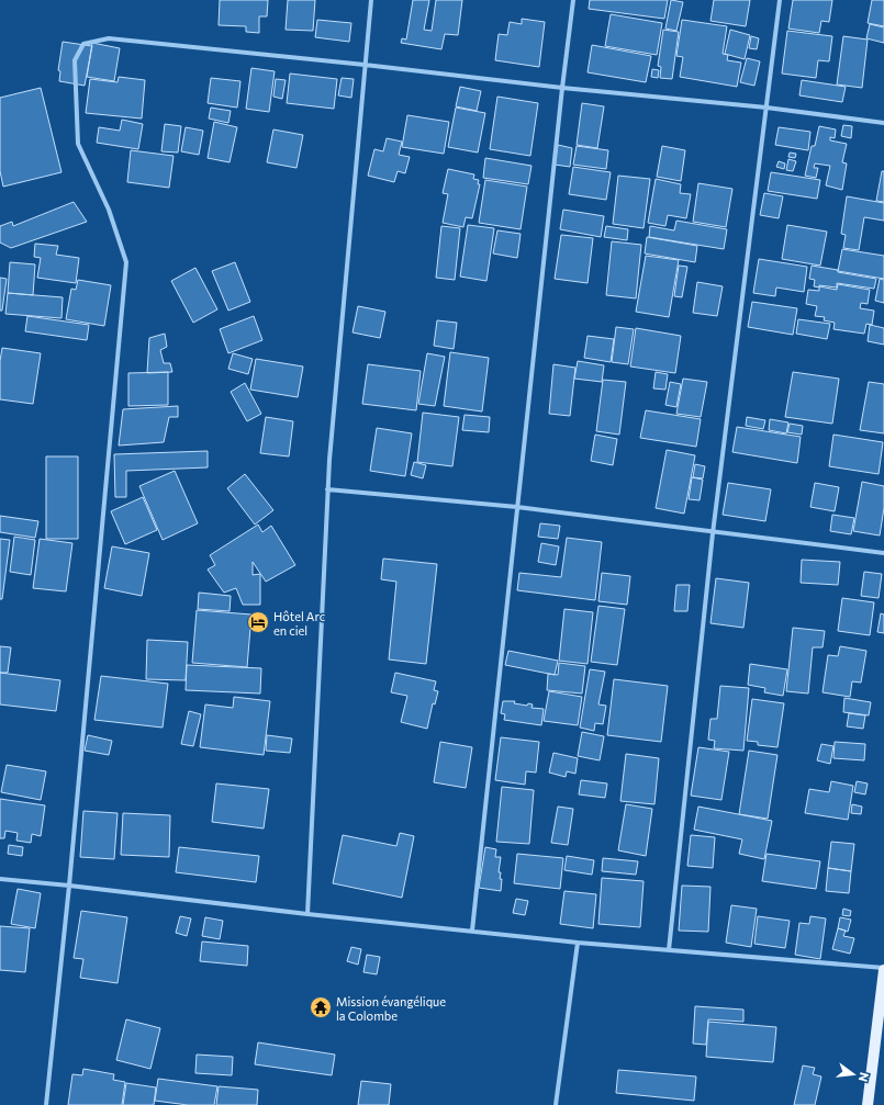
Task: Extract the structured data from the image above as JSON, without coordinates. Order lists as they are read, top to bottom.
{
  "places": {
    "hotel": ["Hôtel Arc en ciel"],
    "temple": ["Mission évangélique la Colombe"]
  },
  "north": "right"
}
